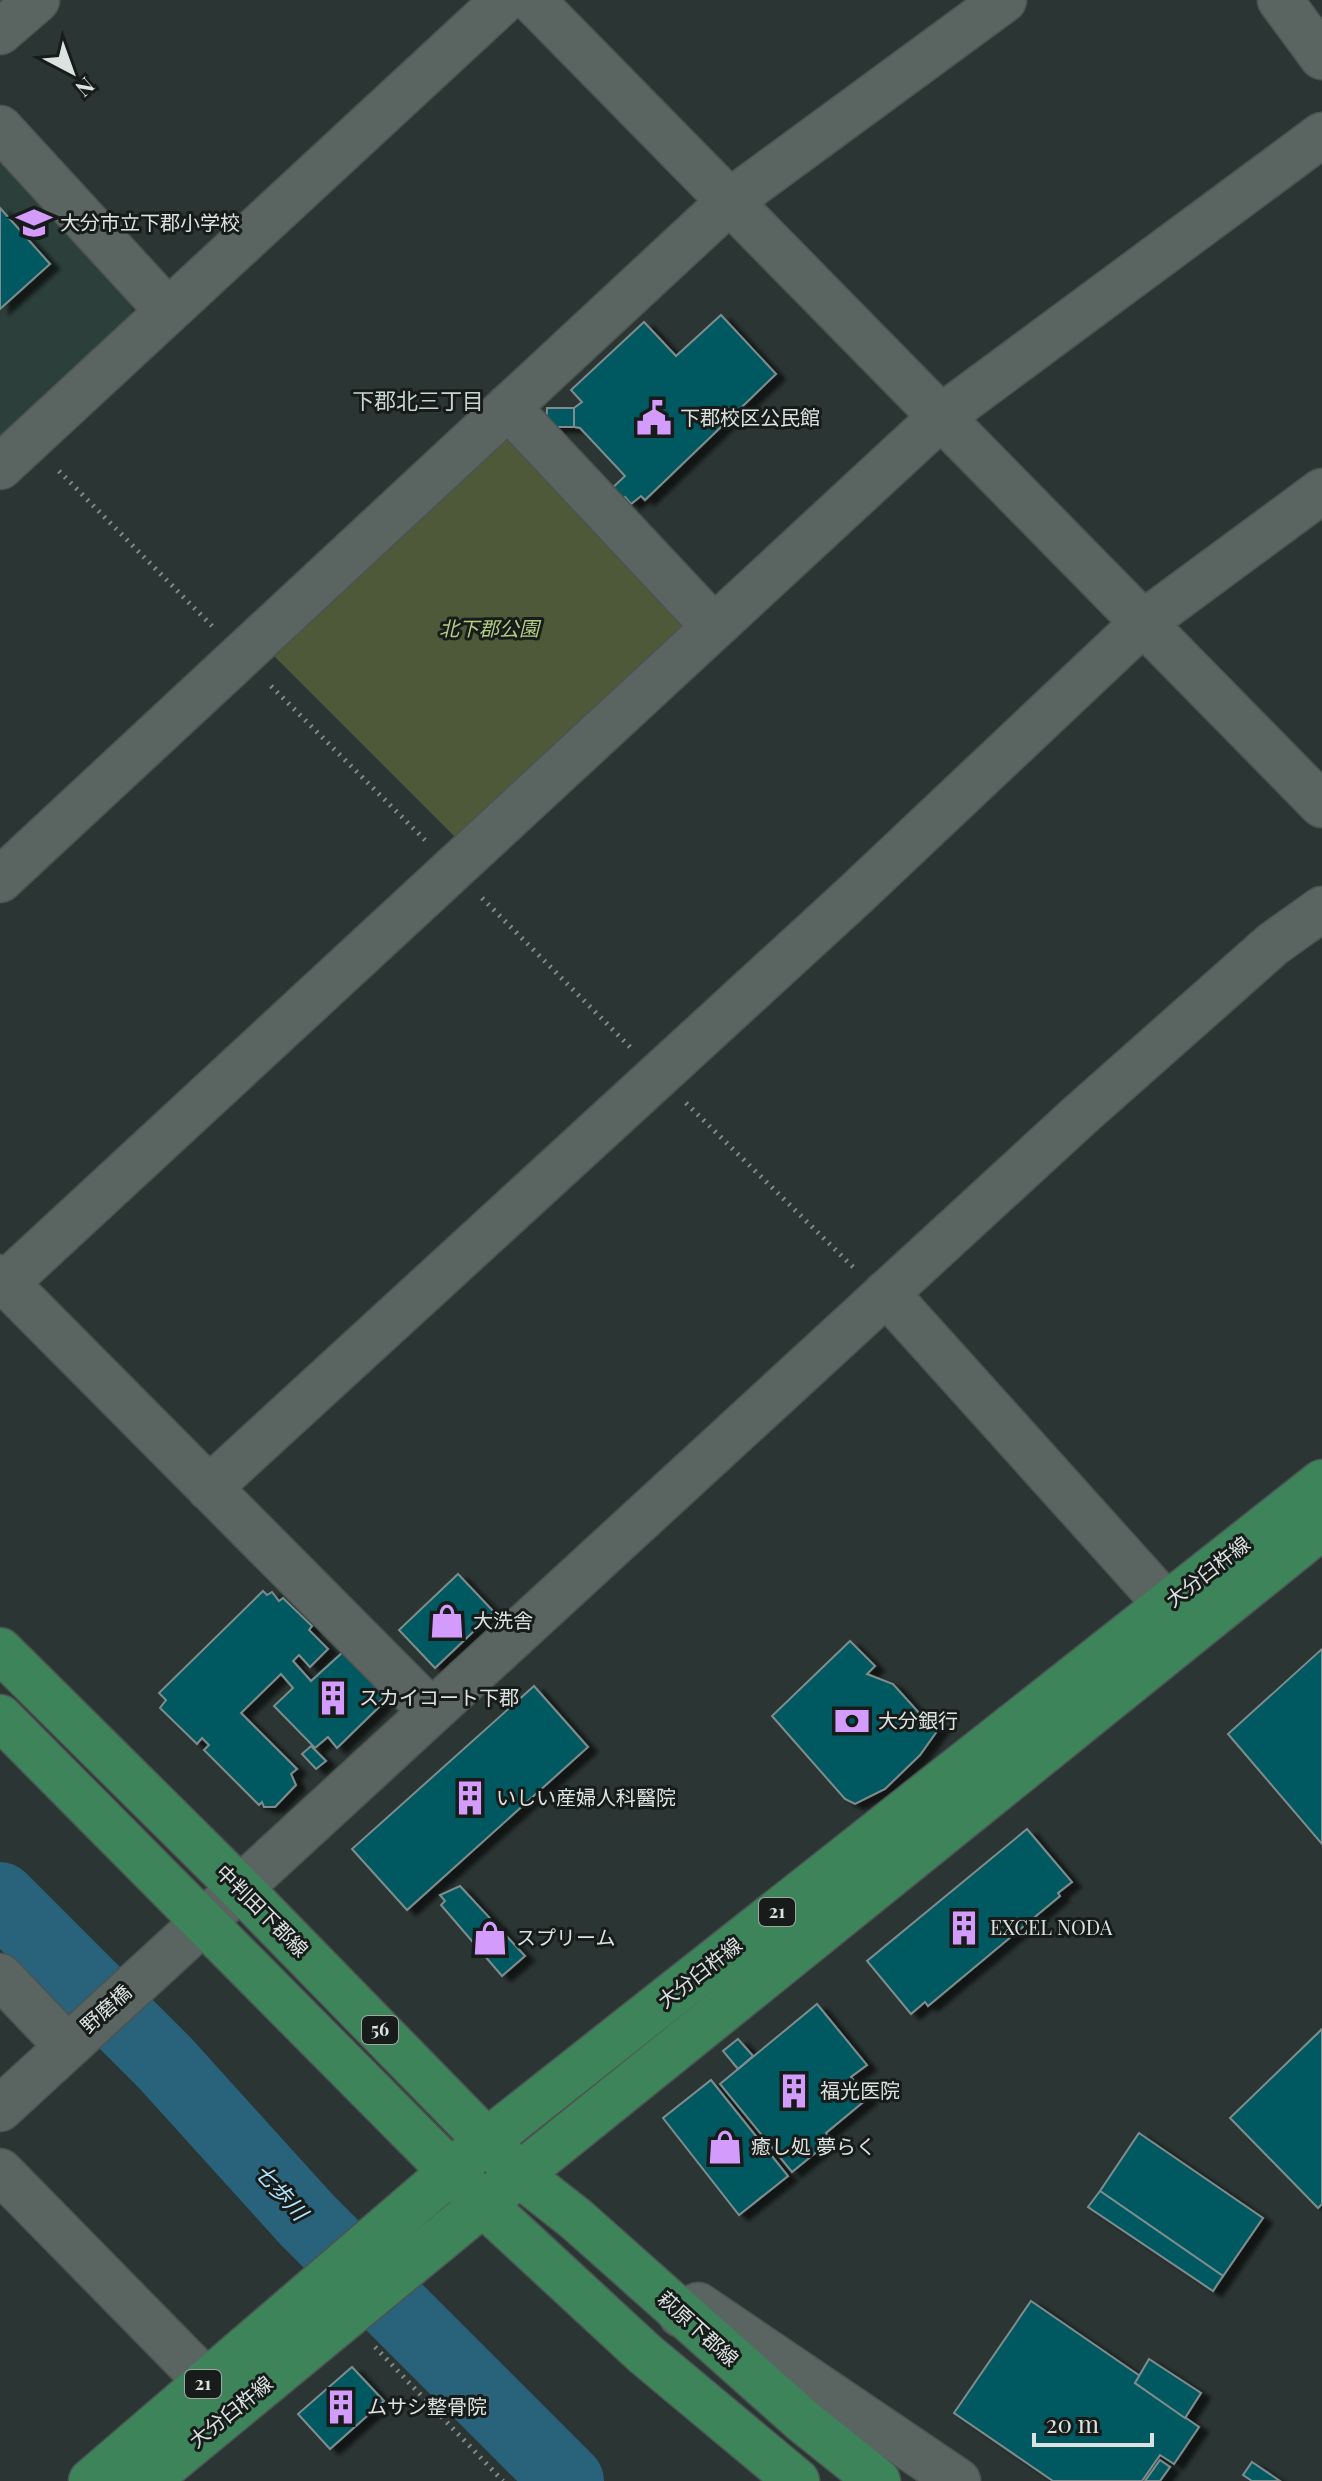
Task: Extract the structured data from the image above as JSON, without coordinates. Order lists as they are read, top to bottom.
{
  "streets": {
    "main road": [
      "大分臼杵線",
      "中判田下郡線",
      "21",
      "56",
      "萩原下郡線"
    ],
    "street": ["野磨橋"]
  },
  "crossings": [
    ["大分臼杵線", "中判田下郡線"],
    ["大分臼杵線", "56"],
    ["大分臼杵線", "萩原下郡線"],
    ["中判田下郡線", "野磨橋"],
    ["中判田下郡線", "萩原下郡線"],
    ["野磨橋", "56"]
  ],
  "districts": ["下郡北三丁目"],
  "water": ["七歩川"],
  "parks": ["北下郡公園"],
  "places": {
    "school or university": ["大分市立下郡小学校"],
    "public building": ["下郡校区公民館"],
    "shop": ["大洗舎", "スプリーム", "癒し処 夢らく"],
    "building": [
      "スカイコート下郡",
      "いしい産婦人科醫院",
      "EXCEL NODA",
      "福光医院",
      "ムサシ整骨院"
    ],
    "bank": ["大分銀行"]
  },
  "scale_bar": "20 m",
  "north": "bottom right"
}
